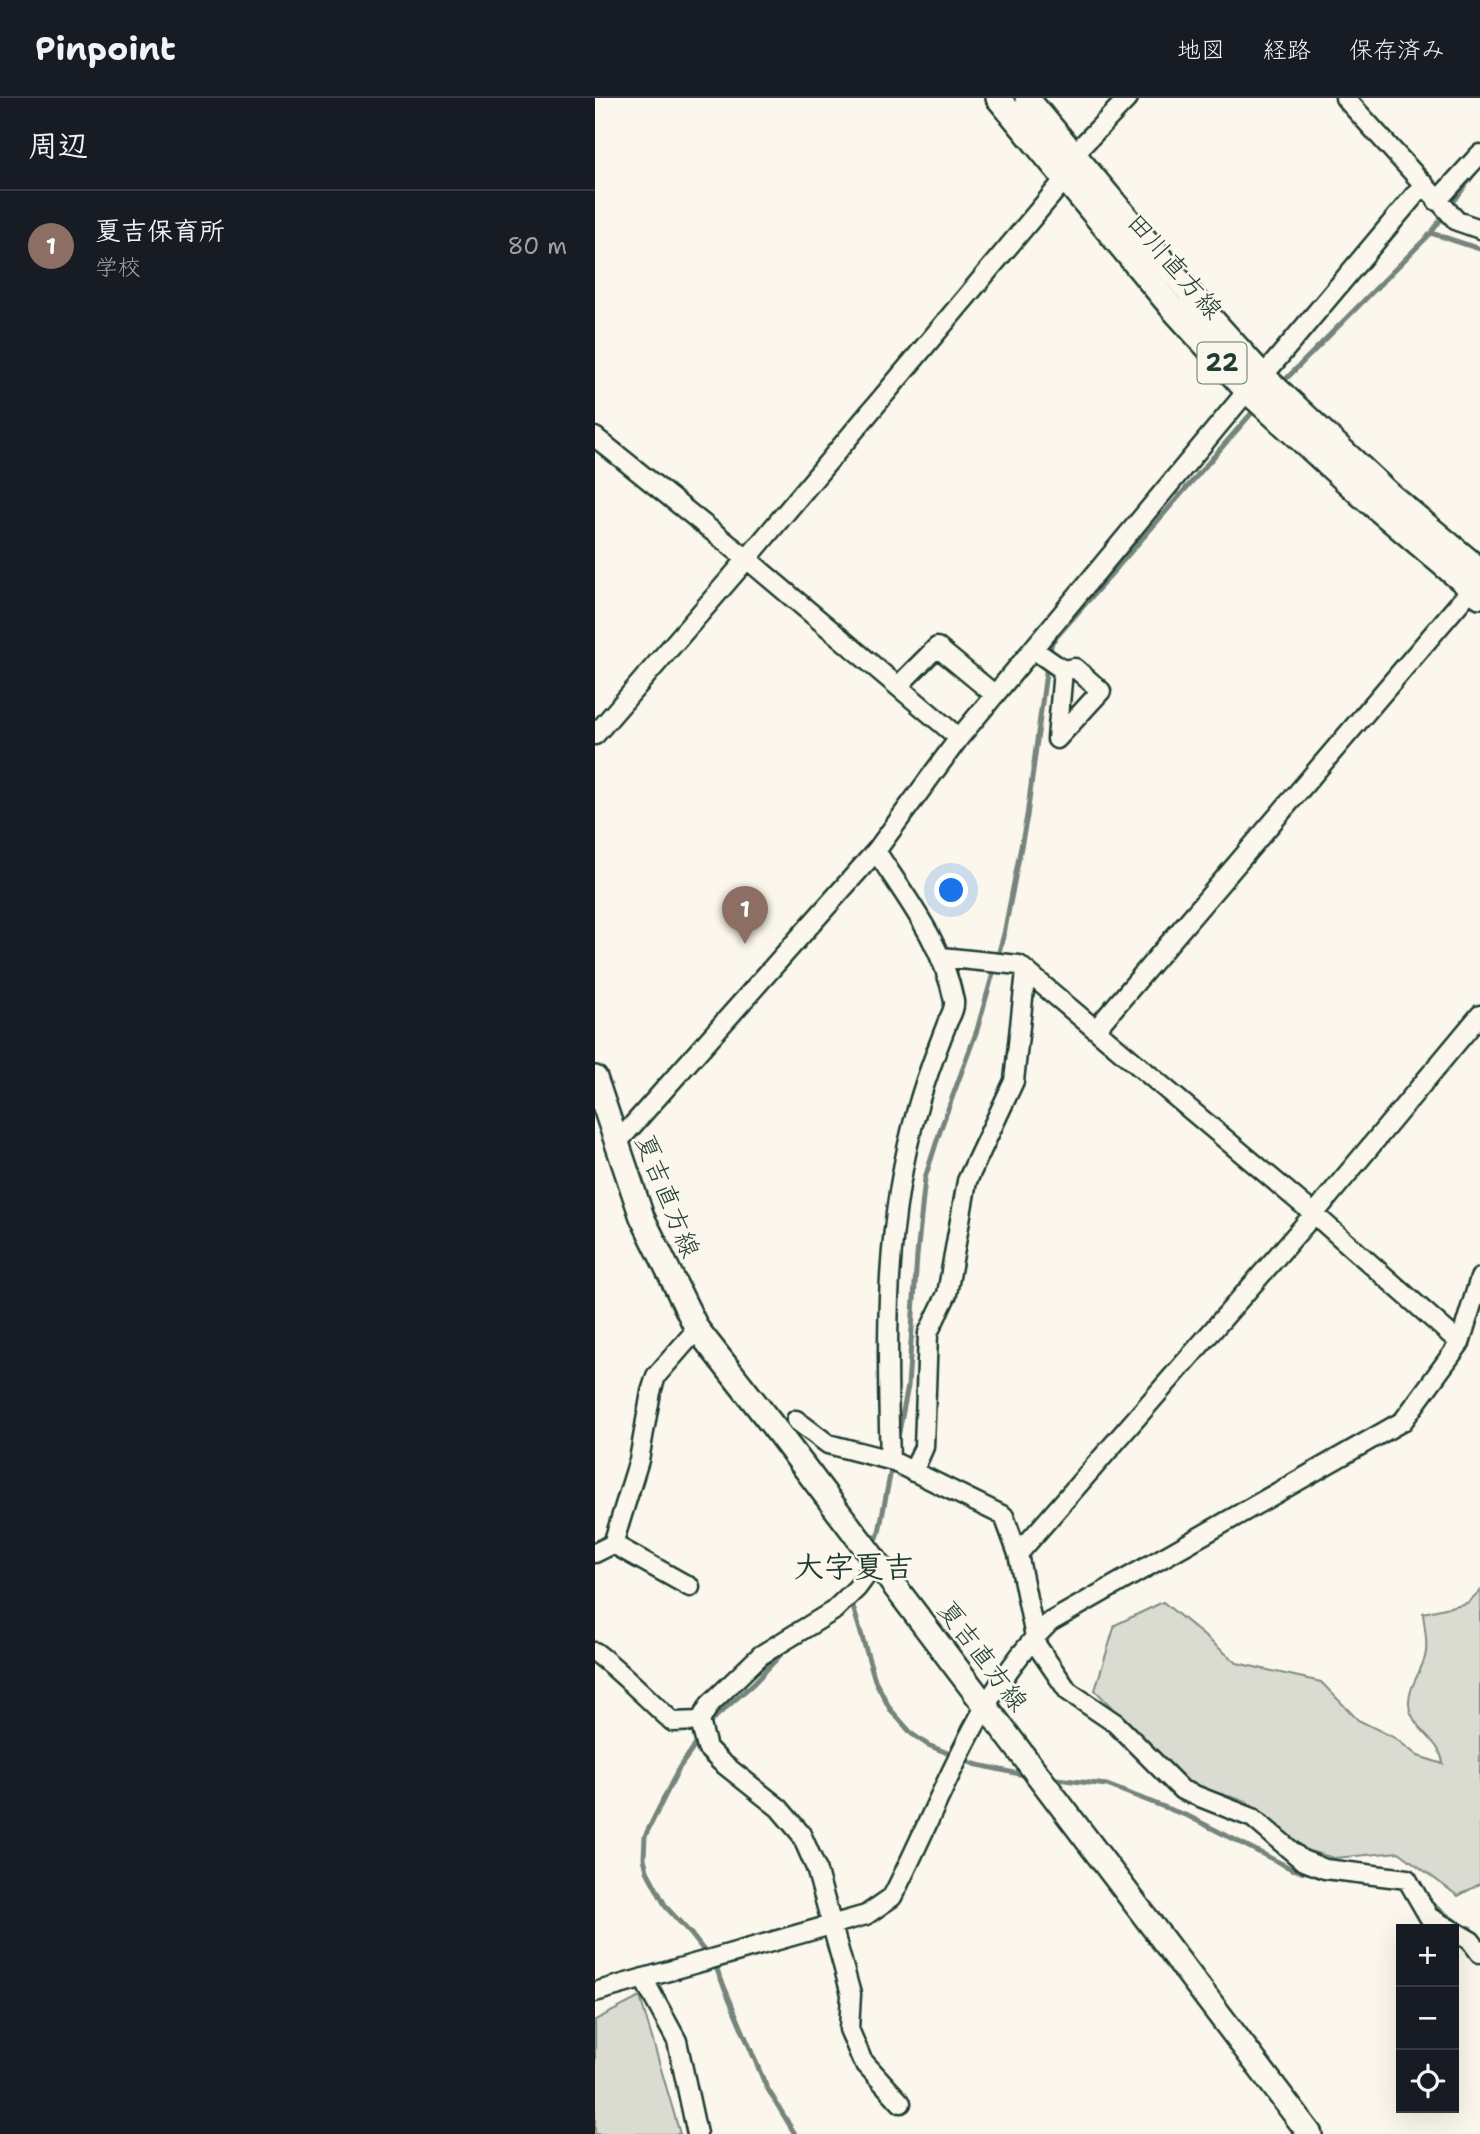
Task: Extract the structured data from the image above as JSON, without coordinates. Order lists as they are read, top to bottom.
{
  "streets": {
    "main road": ["田川直方線", "22", "夏吉直方線"]
  },
  "districts": ["大字夏吉"],
  "page": {
    "header": "Pinpoint",
    "nav": ["地図", "経路", "保存済み"],
    "heading": "周辺",
    "list": [
      {
        "mark": "1",
        "name": "夏吉保育所",
        "note": "学校",
        "value": "80 m"
      }
    ],
    "pins": "1",
    "map_buttons": ["+", "−"]
  }
}
